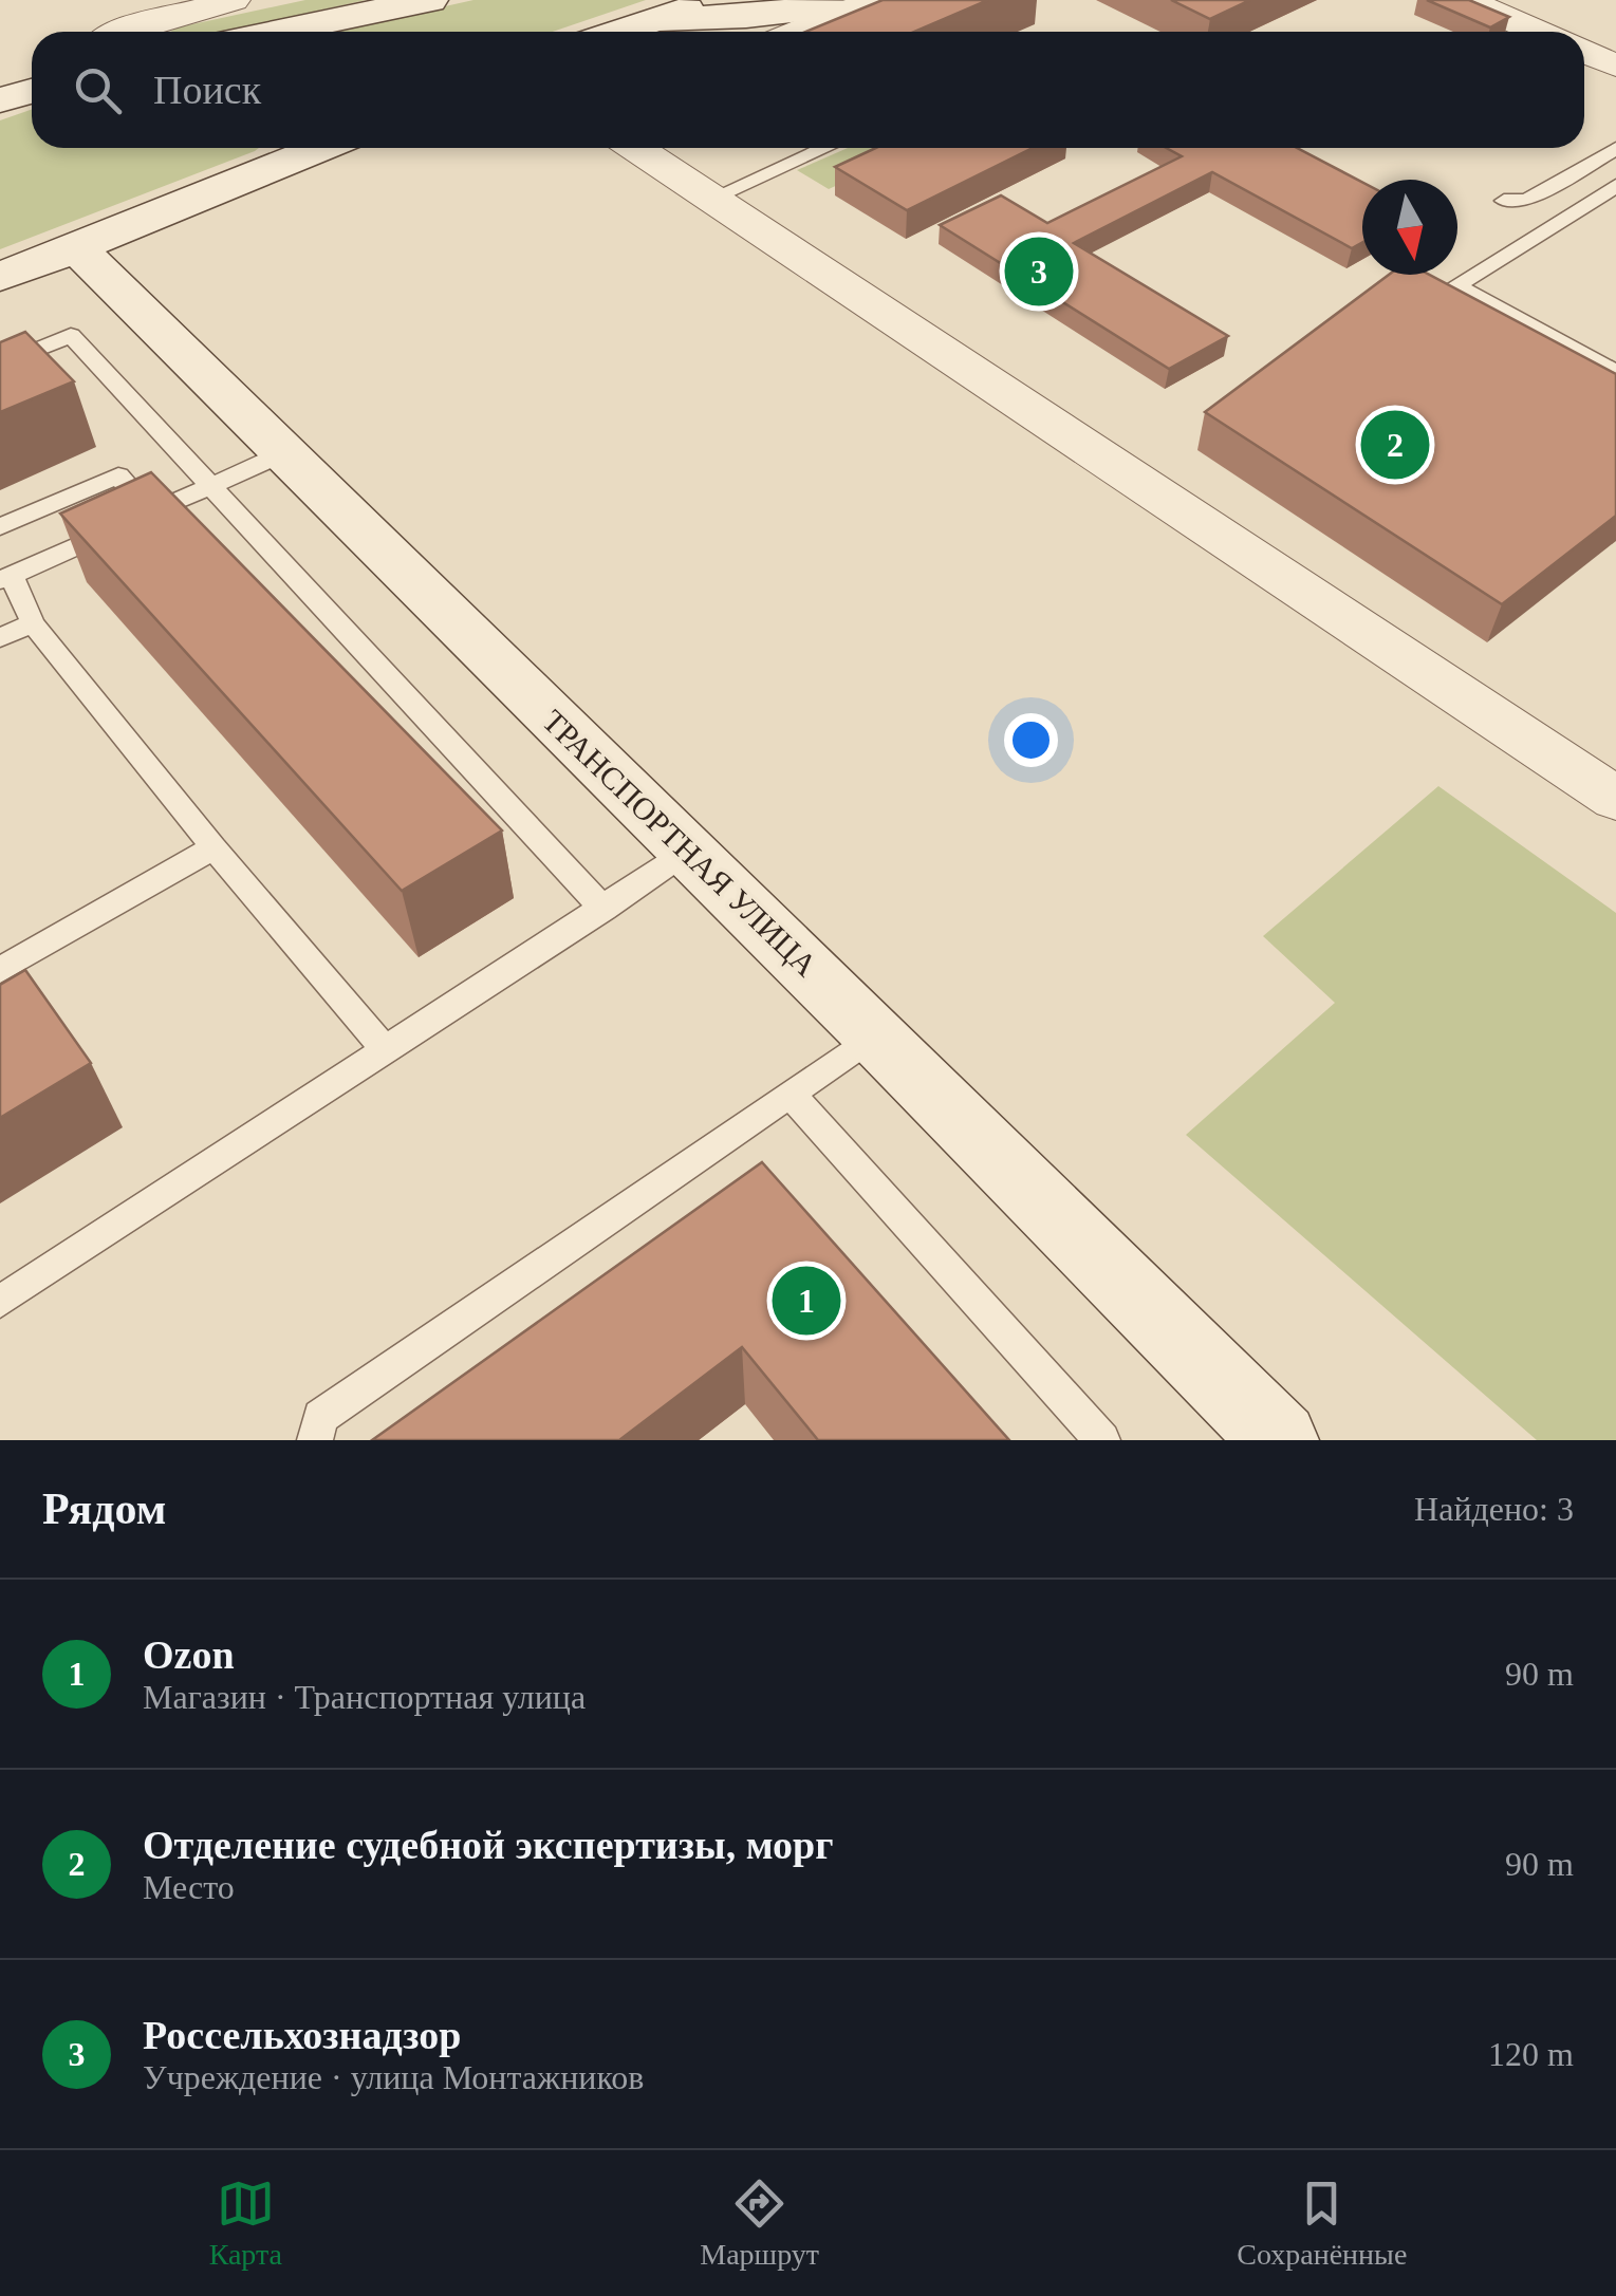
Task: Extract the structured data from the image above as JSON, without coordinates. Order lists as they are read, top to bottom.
{
  "streets": {
    "street": ["ТРАНСПОРТНАЯ УЛИЦА"]
  },
  "north": "bottom",
  "page": {
    "search": "Поиск",
    "pins": ["3", "2", "1"],
    "heading": ["Рядом", "Найдено: 3"],
    "list": [
      {
        "mark": "1",
        "name": "Ozon",
        "note": "Магазин · Транспортная улица",
        "value": "90 m"
      },
      {
        "mark": "2",
        "name": "Отделение судебной экспертизы, морг",
        "note": "Место",
        "value": "90 m"
      },
      {
        "mark": "3",
        "name": "Россельхознадзор",
        "note": "Учреждение · улица Монтажников",
        "value": "120 m"
      }
    ],
    "nav": ["Карта", "Маршрут", "Сохранённые"]
  }
}
